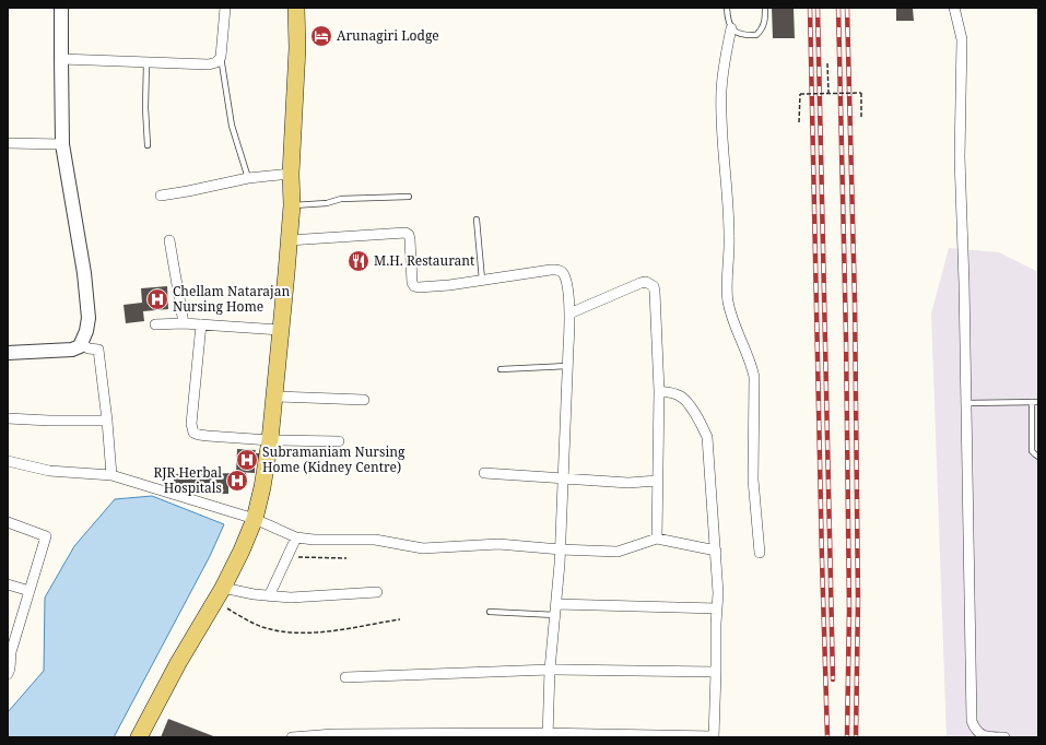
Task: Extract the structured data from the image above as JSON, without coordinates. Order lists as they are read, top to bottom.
{
  "places": {
    "hotel": ["Arunagiri Lodge"],
    "restaurant": ["M.H. Restaurant"],
    "hospital": ["Chellam Natarajan Nursing Home", "Subramaniam Nursing Home (Kidney Centre)", "RJR Herbal Hospitals"]
  }
}
